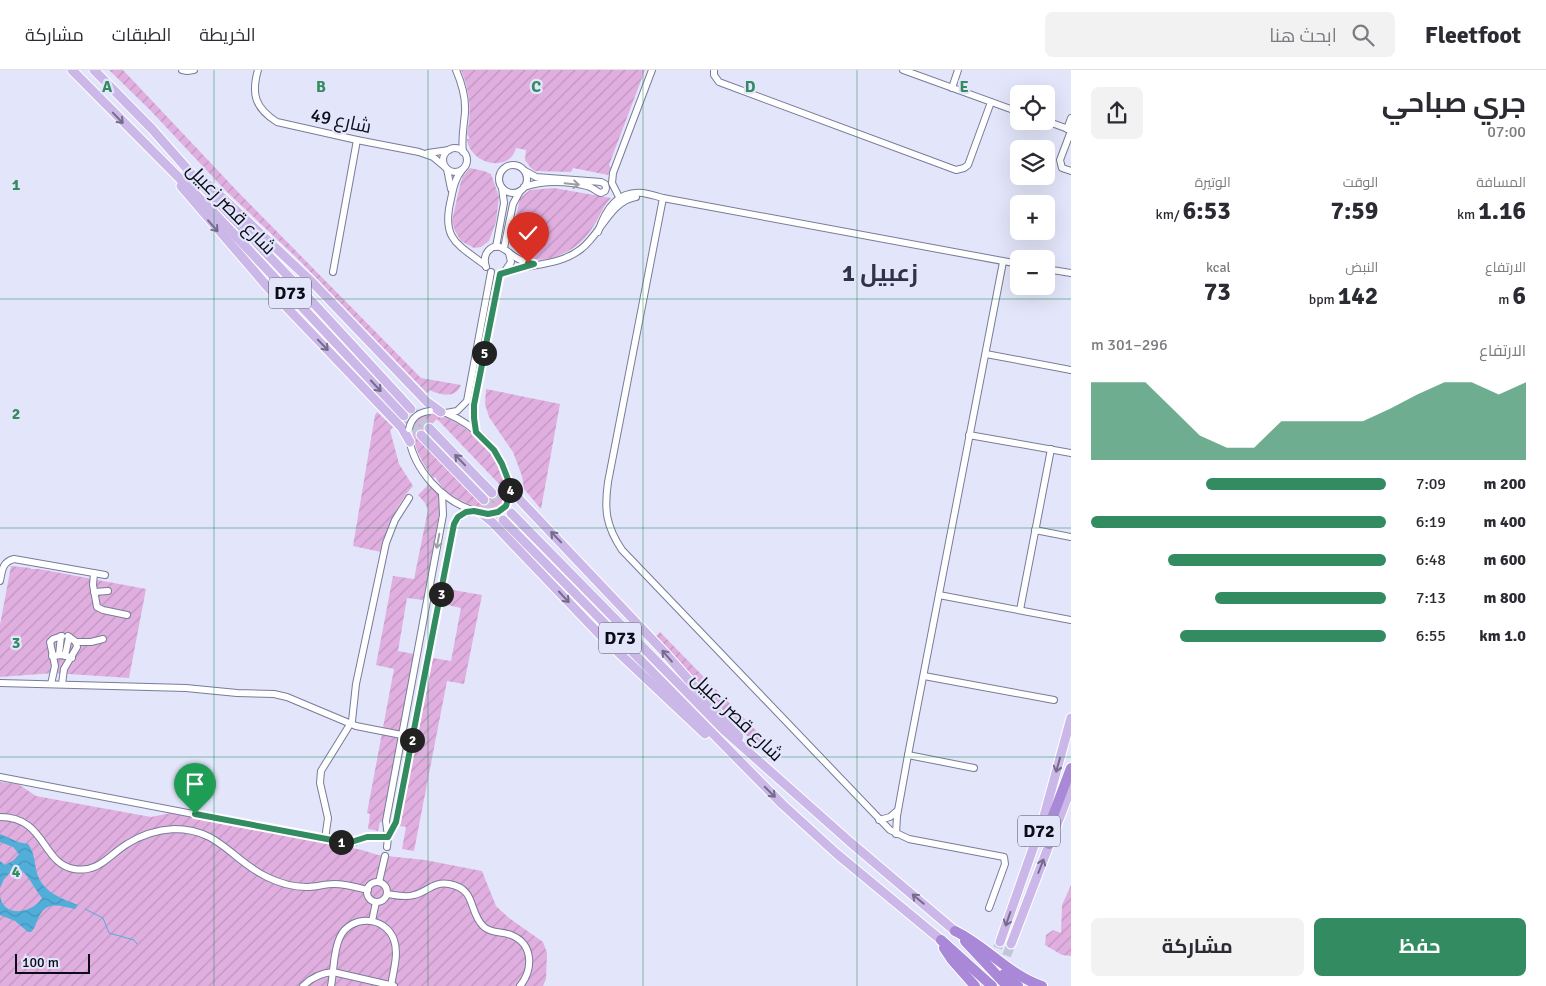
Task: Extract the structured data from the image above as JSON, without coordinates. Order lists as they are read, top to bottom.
{
  "streets": {
    "main road": ["شارع قصر زعبيل", "D73", "D72"],
    "street": ["شارع 49"]
  },
  "districts": ["زعبيل 1"],
  "scale_bar": "100 m",
  "page": {
    "header": "Fleetfoot",
    "search": "ابحث هنا",
    "nav": ["الخريطة", "الطبقات", "مشاركة"],
    "heading": ["جري صباحي", "07:00"],
    "map_buttons": ["+", "−"],
    "stats": [
      ["المسافة", "1.16 km"],
      ["الوقت", "7:59"],
      ["الوتيرة", "6:53 /km"],
      ["الارتفاع", "6 m"],
      ["النبض", "142 bpm"],
      ["kcal", "73"]
    ],
    "chart": ["الارتفاع", "296–301 m"],
    "pins": [
      "5",
      "4",
      "3",
      "2",
      "1"
    ],
    "list": [
      {
        "name": "200 m",
        "note": "7:09"
      },
      {
        "name": "400 m",
        "note": "6:19"
      },
      {
        "name": "600 m",
        "note": "6:48"
      },
      {
        "name": "800 m",
        "note": "7:13"
      },
      {
        "name": "1.0 km",
        "note": "6:55"
      }
    ],
    "buttons": ["حفظ", "مشاركة"],
    "scale": "100 m"
  },
  "grid": {
    "columns": [
      "A",
      "B",
      "C",
      "D",
      "E"
    ],
    "rows": [
      "1",
      "2",
      "3",
      "4"
    ]
  }
}
